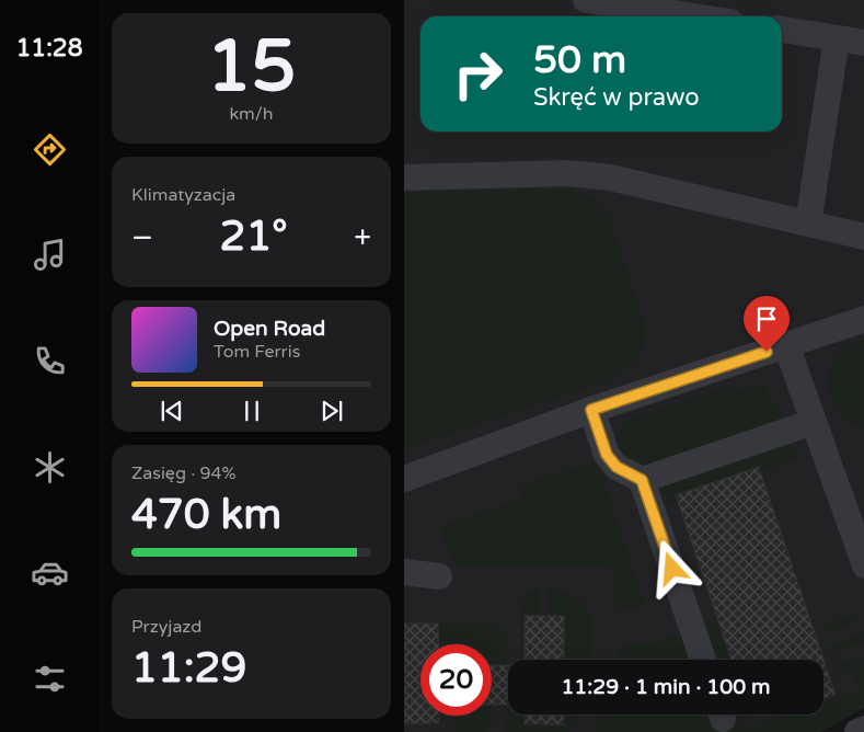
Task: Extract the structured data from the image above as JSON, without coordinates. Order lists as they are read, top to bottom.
{
  "page": {
    "tabs": "11:28",
    "tile": [
      ["15", "km/h"],
      "Klimatyzacja",
      ["Zasięg · 94%", "470 km"],
      ["Przyjazd", "11:29"]
    ],
    "turn": ["50 m", "Skręć w prawo"],
    "heat": ["−", "21°", "+"],
    "song": ["Open Road", "Tom Ferris"],
    "limit": "20",
    "trip": "11:29 · 1 min · 100 m"
  }
}
